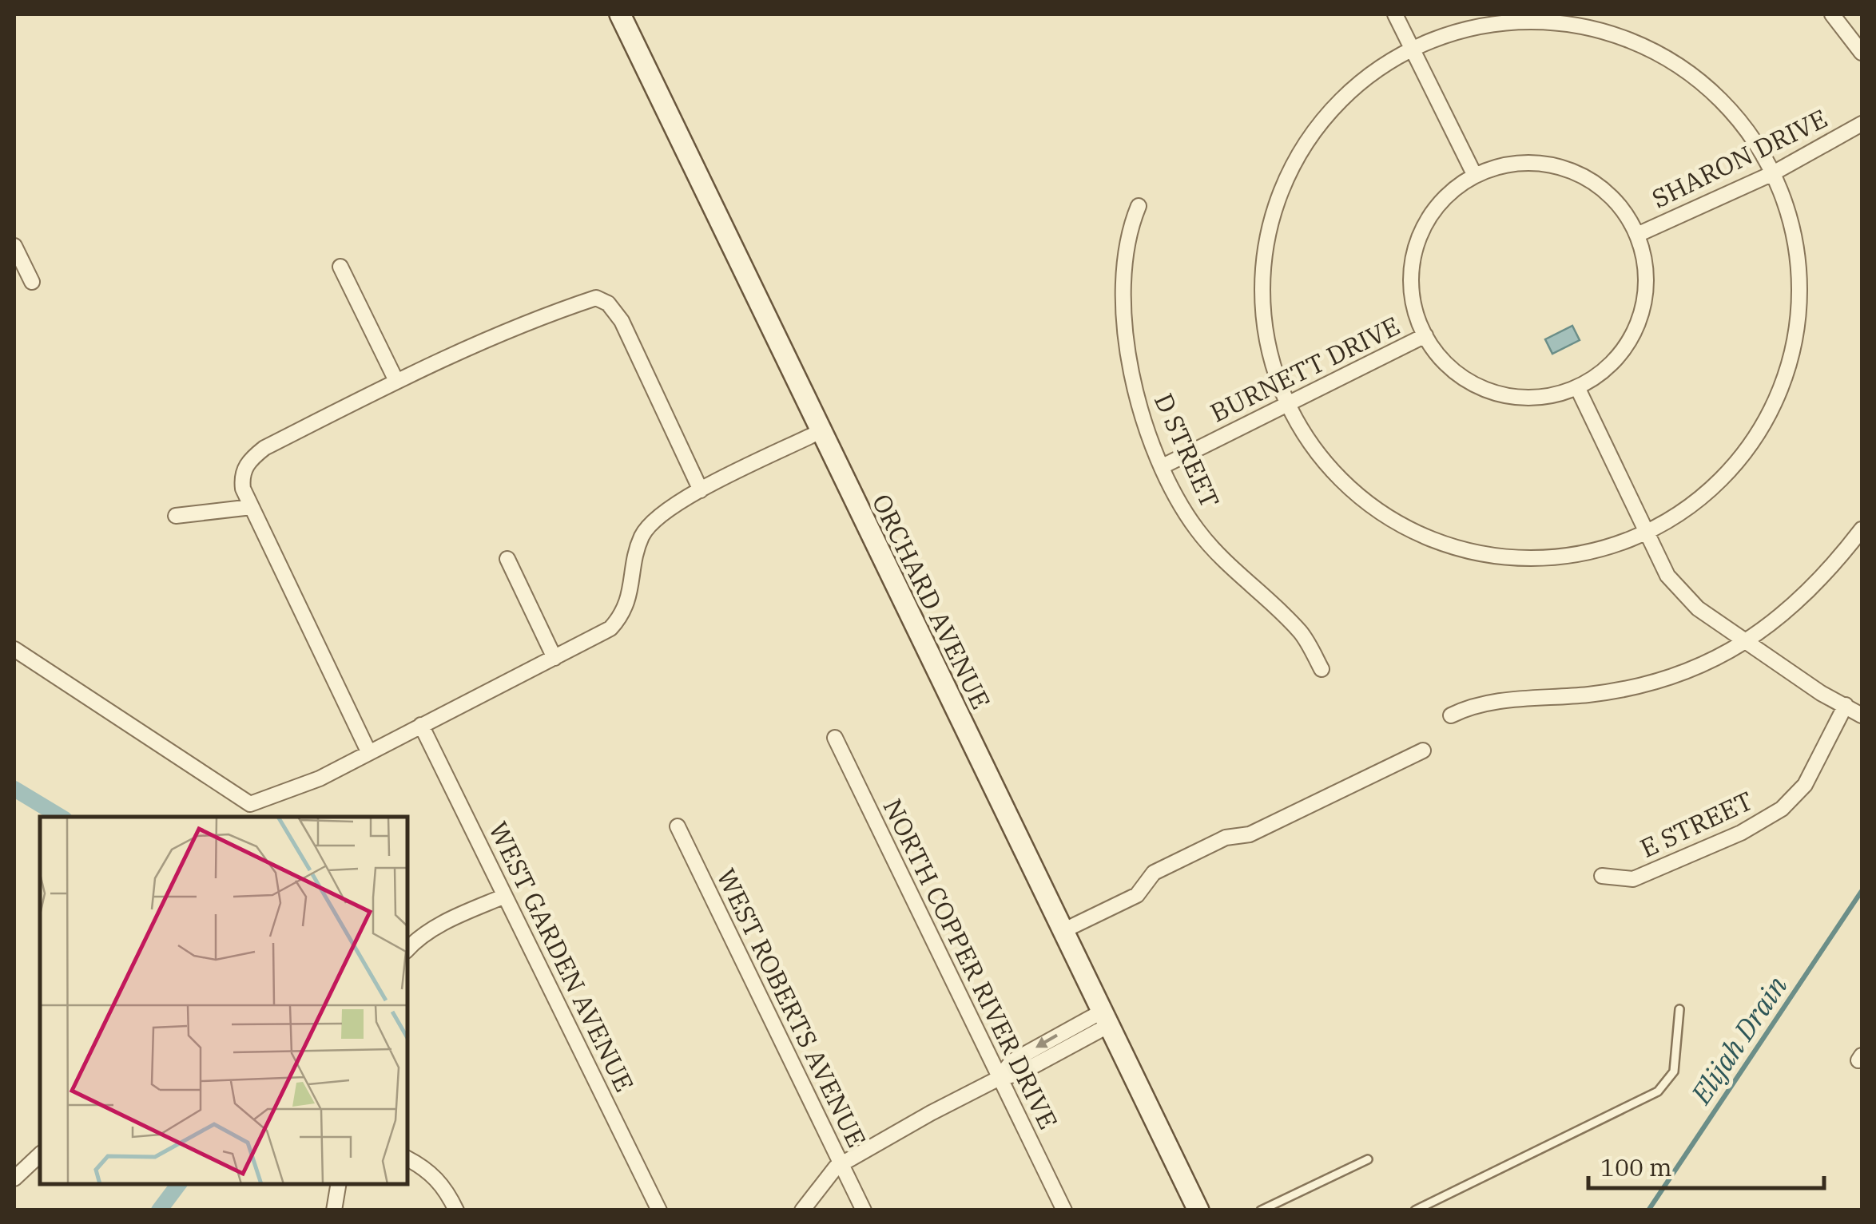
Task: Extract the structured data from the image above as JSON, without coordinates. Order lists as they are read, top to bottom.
{
  "streets": {
    "street": [
      "SHARON DRIVE",
      "BURNETT DRIVE",
      "D STREET",
      "ORCHARD AVENUE",
      "E STREET",
      "WEST GARDEN AVENUE",
      "NORTH COPPER RIVER DRIVE",
      "WEST ROBERTS AVENUE"
    ]
  },
  "crossings": [
    ["SHARON DRIVE", "BURNETT DRIVE"],
    ["BURNETT DRIVE", "D STREET"]
  ],
  "water": ["Elijah Drain"],
  "scale_bar": "100 m"
}
